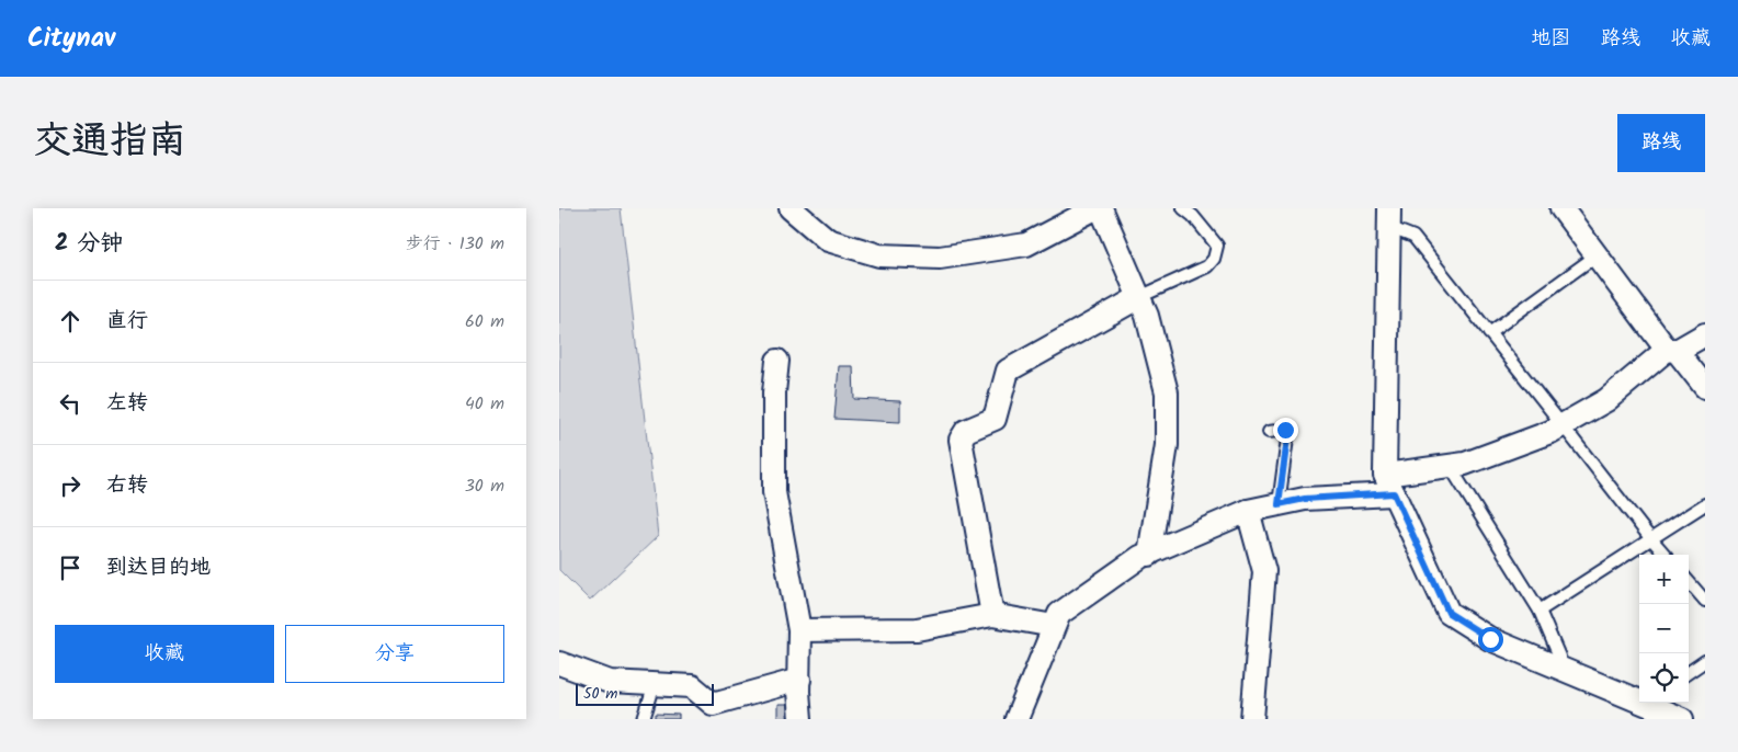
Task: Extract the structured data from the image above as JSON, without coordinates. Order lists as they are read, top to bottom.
{
  "scale_bar": "50 m",
  "page": {
    "header": "Citynav",
    "nav": ["地图", "路线", "收藏"],
    "title": "交通指南",
    "buttons": [
      "路线",
      ["收藏", "分享"]
    ],
    "heading": ["2 分钟", "步行 · 130 m"],
    "list": [
      ["直行", "60 m"],
      ["左转", "40 m"],
      ["右转", "30 m"],
      "到达目的地"
    ],
    "map_buttons": ["+", "−"],
    "scale": "50 m"
  }
}
